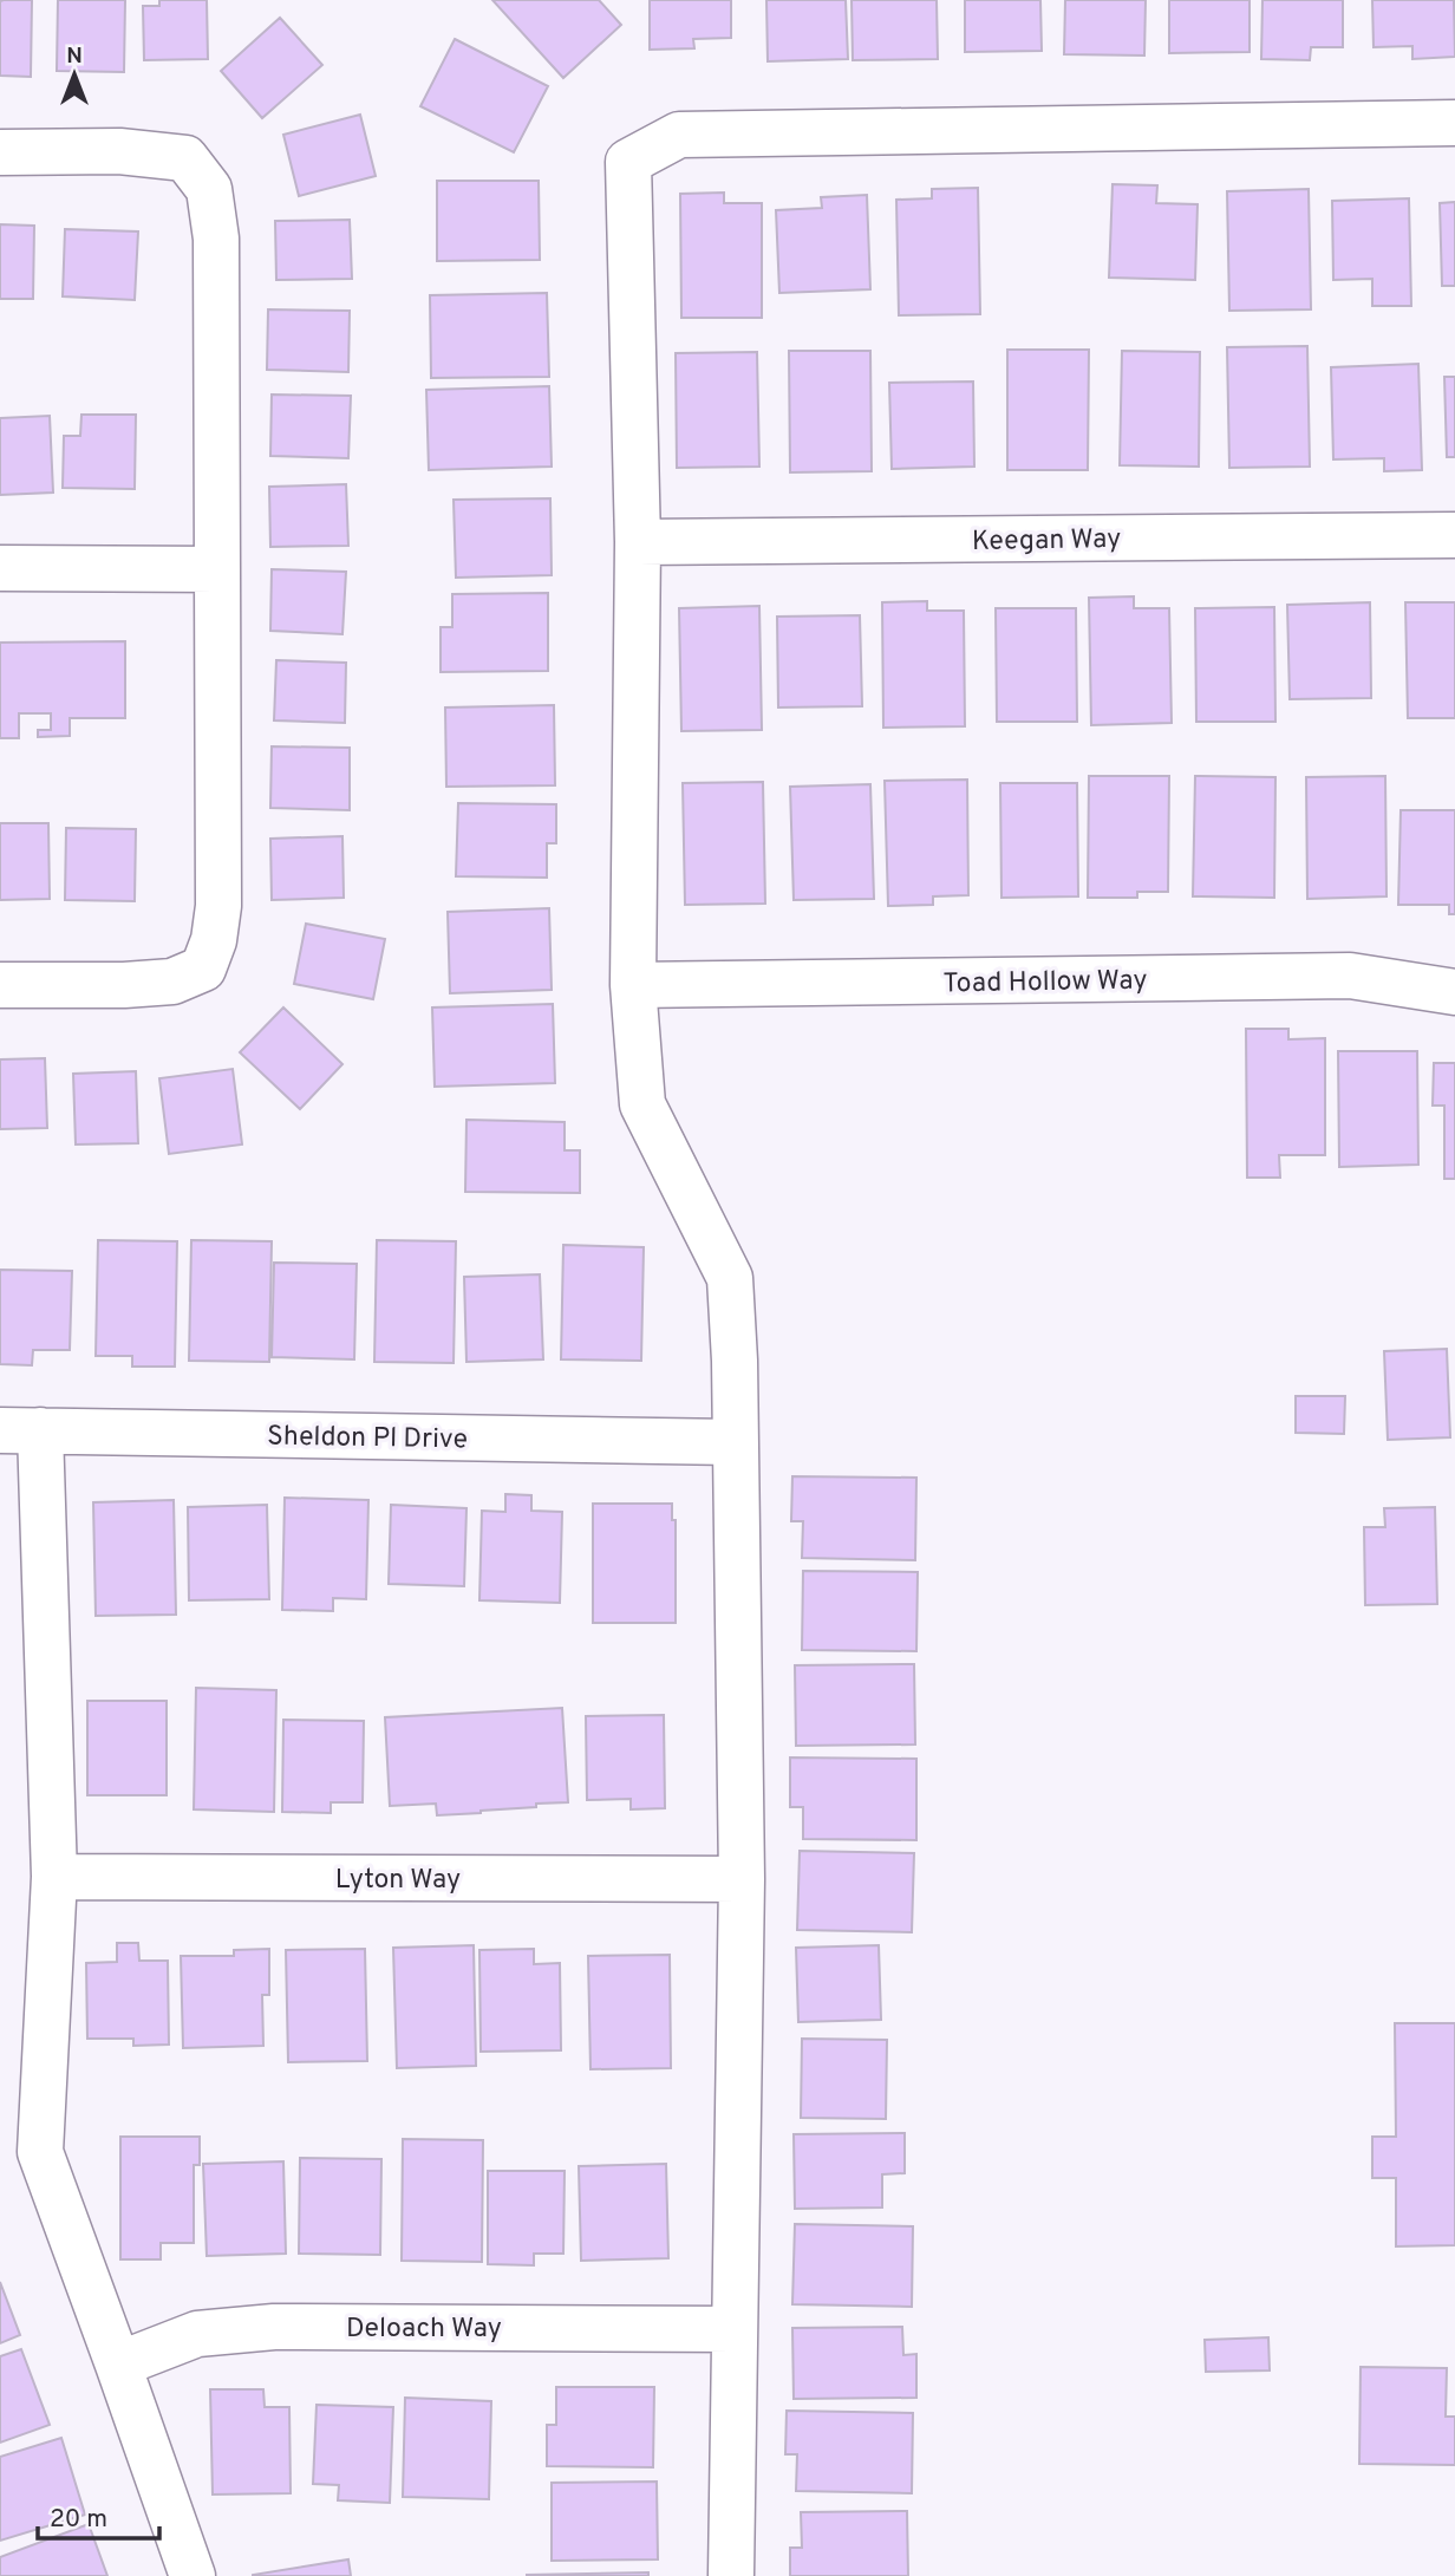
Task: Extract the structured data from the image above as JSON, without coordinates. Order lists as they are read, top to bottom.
{
  "streets": {
    "street": [
      "Keegan Way",
      "Toad Hollow Way",
      "Sheldon Pl Drive",
      "Lyton Way",
      "Deloach Way"
    ]
  },
  "scale_bar": "20 m",
  "north": "top"
}
